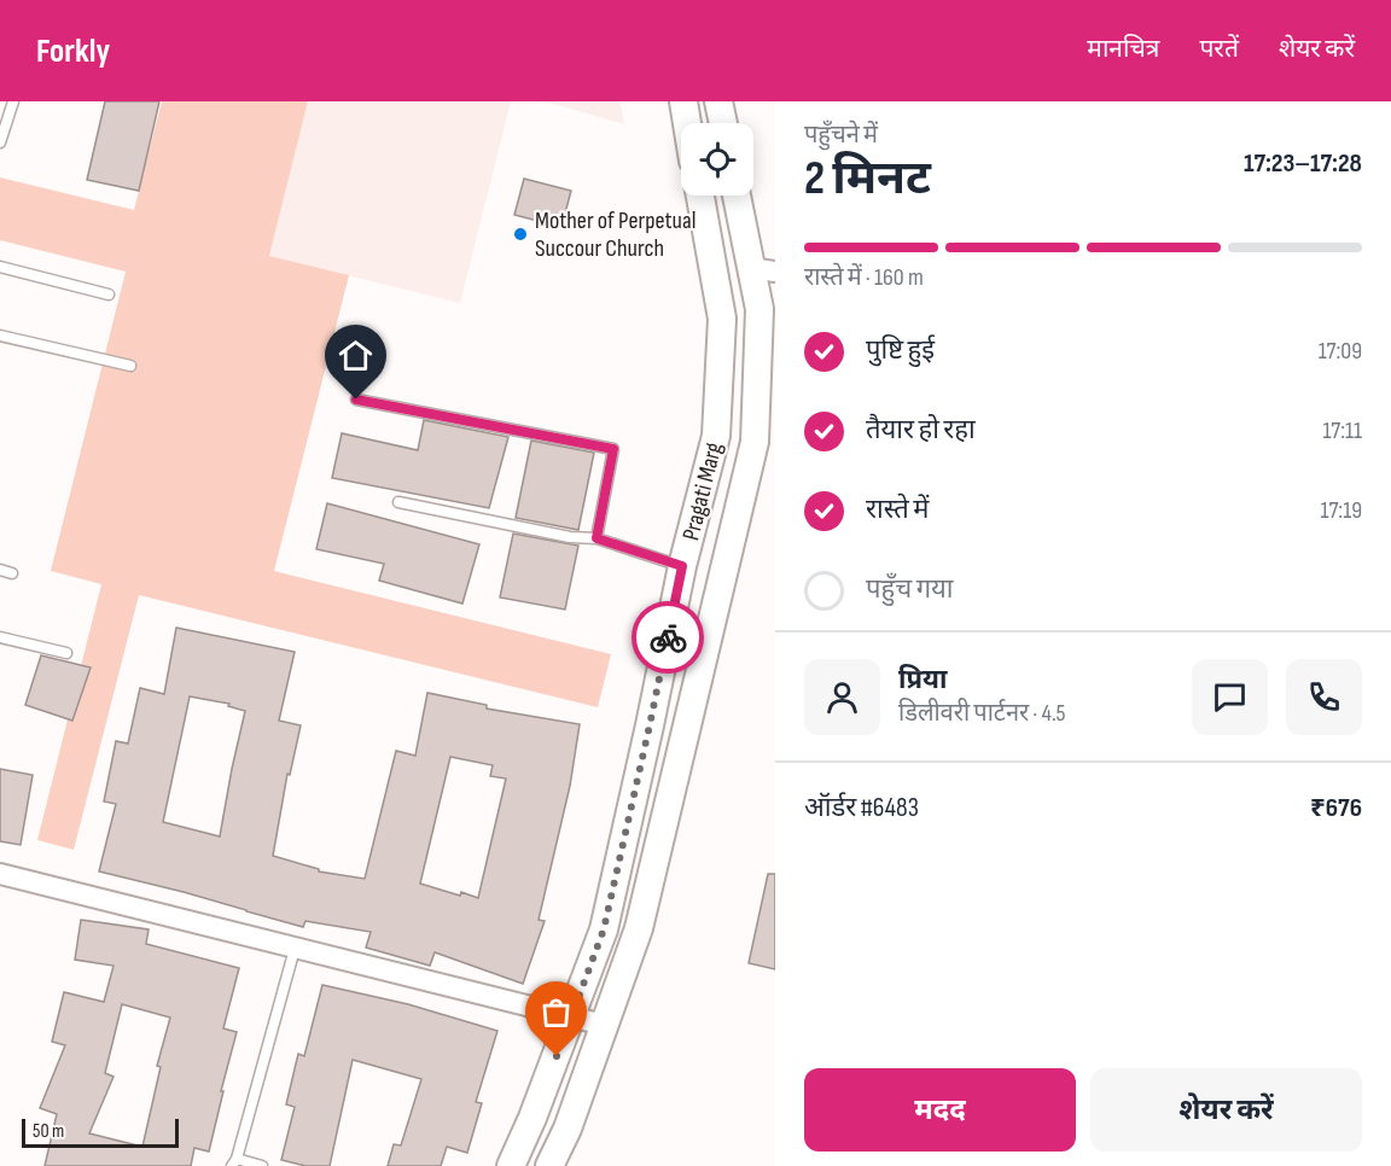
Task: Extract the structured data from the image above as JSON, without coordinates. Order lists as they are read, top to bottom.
{
  "streets": {
    "main road": ["Pragati Marg"]
  },
  "places": ["Mother of Perpetual Succour Church"],
  "scale_bar": "50 m",
  "page": {
    "header": "Forkly",
    "nav": ["मानचित्र", "परतें", "शेयर करें"],
    "heading": ["2 मिनट", "पहुँचने में", "17:23–17:28"],
    "panel": [
      "प्रिया",
      "डिलीवरी पार्टनर · 4.5",
      "ऑर्डर #6483",
      "₹676"
    ],
    "bar": "रास्ते में · 160 m",
    "list": [
      ["पुष्टि हुई", "17:09"],
      ["तैयार हो रहा", "17:11"],
      ["रास्ते में", "17:19"],
      "पहुँच गया"
    ],
    "buttons": ["मदद", "शेयर करें"],
    "scale": "50 m"
  }
}
